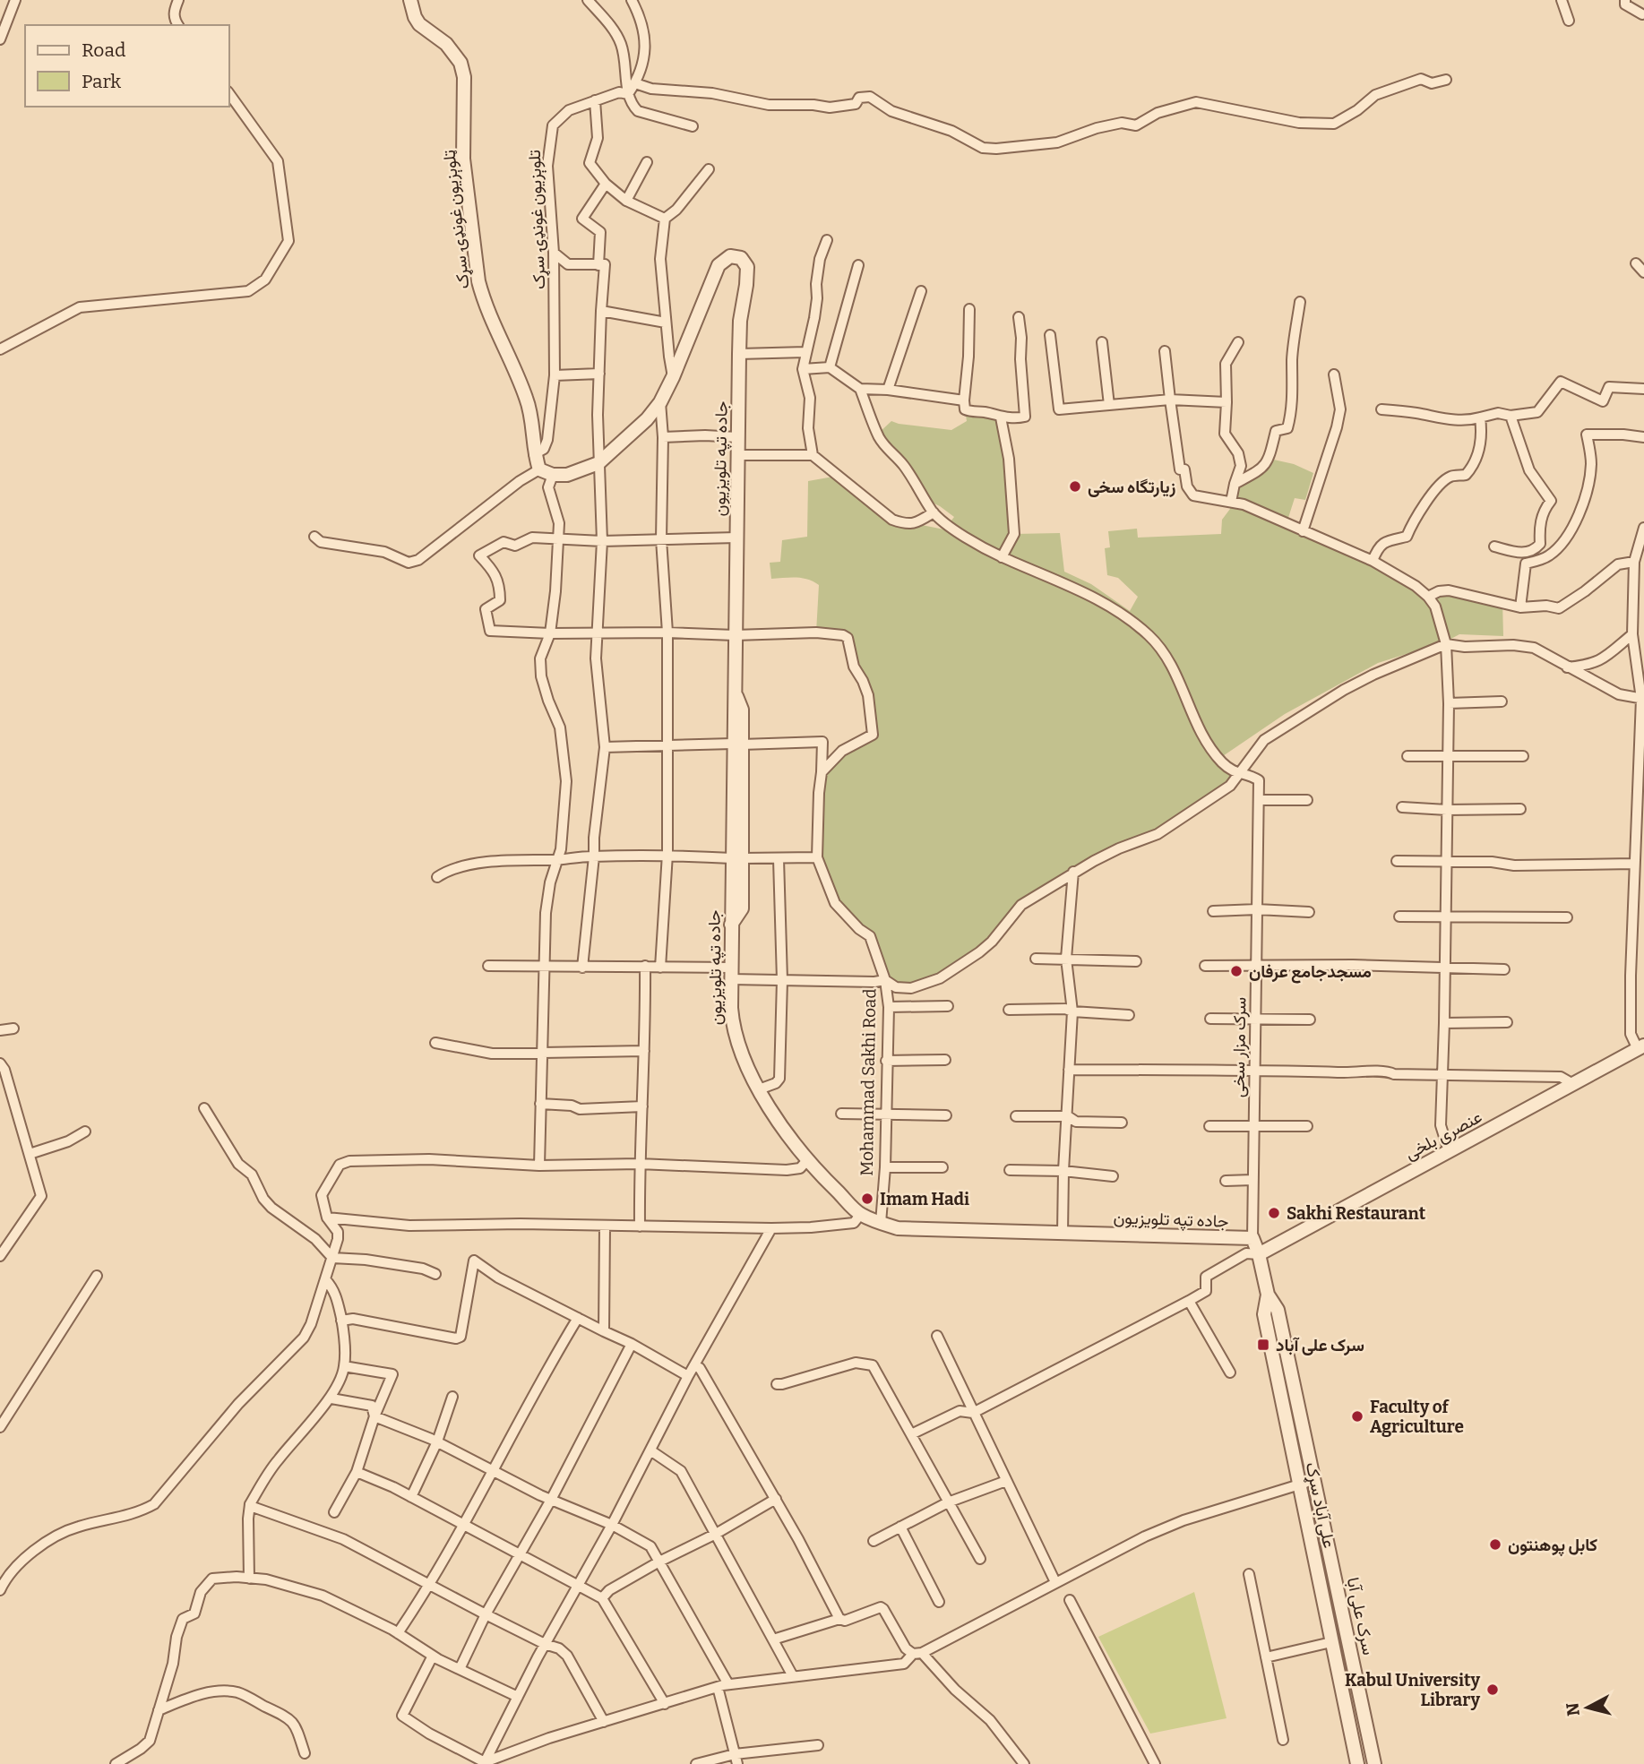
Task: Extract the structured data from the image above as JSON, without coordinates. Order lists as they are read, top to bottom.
{
  "streets": {
    "street": [
      "ټلوېزيون غونډۍ سړک",
      "تلوېزيون غونډۍ سړک",
      "جاده تپه تلویزیون",
      "سرک مزار سخی",
      "Mohammad Sakhi Road",
      "عنصری بلخی",
      "علی آباد سړک",
      "سرک علی آبا"
    ]
  },
  "crossings": [
    ["ټلوېزيون غونډۍ سړک", "تلوېزيون غونډۍ سړک"],
    ["جاده تپه تلویزیون", "سرک مزار سخی"],
    ["جاده تپه تلویزیون", "Mohammad Sakhi Road"],
    ["جاده تپه تلویزیون", "علی آباد سړک"],
    ["سرک مزار سخی", "علی آباد سړک"],
    ["عنصری بلخی", "علی آباد سړک"],
    ["علی آباد سړک", "سرک علی آبا"]
  ],
  "places": {
    "other": [
      "زیارتگاه سخی",
      "مسجدجامع عرفان",
      "Imam Hadi",
      "Sakhi Restaurant",
      "Faculty of Agriculture",
      "کابل پوهنتون",
      "Kabul University Library"
    ],
    "transit": ["سرک علی آباد"]
  },
  "legend": ["Road", "Park"],
  "north": "left"
}
